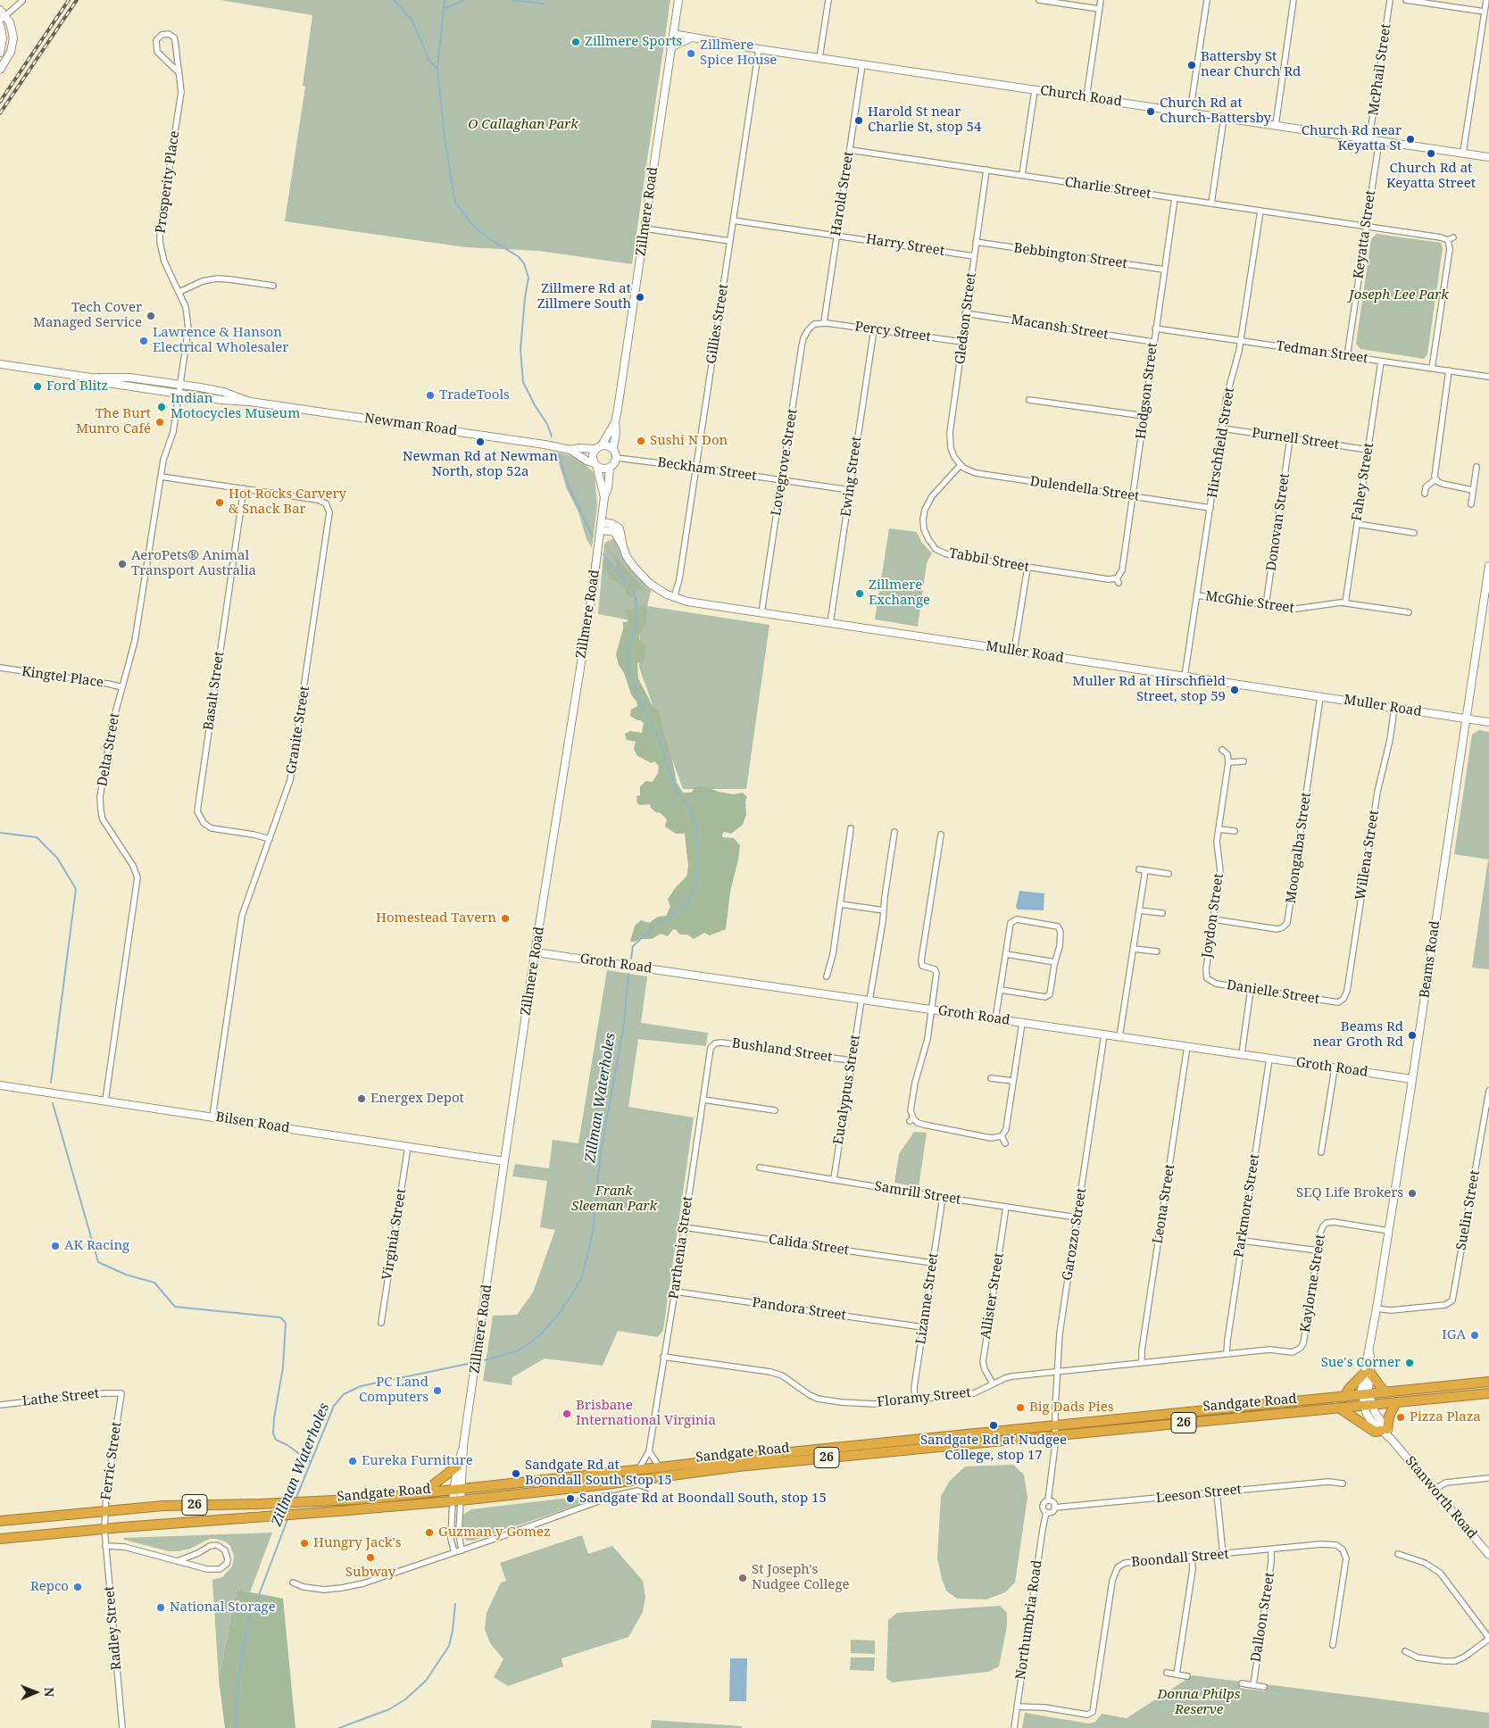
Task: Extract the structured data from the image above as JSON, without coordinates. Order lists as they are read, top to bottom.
{
  "streets": {
    "highway": ["Sandgate Road", "26"],
    "main road": [
      "Church Road",
      "Zillmere Road",
      "Newman Road",
      "Muller Road",
      "Beams Road",
      "Groth Road",
      "Bilsen Road",
      "Stanworth Road"
    ],
    "street": [
      "McPhail Street",
      "Prosperity Place",
      "Charlie Street",
      "Harold Street",
      "Keyatta Street",
      "Harry Street",
      "Bebbington Street",
      "Gledson Street",
      "Gillies Street",
      "Macansh Street",
      "Percy Street",
      "Tedman Street",
      "Hodgson Street",
      "Purnell Street",
      "Hirschfield Street",
      "Lovegrove Street",
      "Beckham Street",
      "Ewing Street",
      "Fahey Street",
      "Dulendella Street",
      "Donovan Street",
      "Tabbil Street",
      "McGhie Street",
      "Kingtel Place",
      "Basalt Street",
      "Granite Street",
      "Delta Street",
      "Moongalba Street",
      "Willena Street",
      "Joydon Street",
      "Danielle Street",
      "Bushland Street",
      "Eucalyptus Street",
      "Samrill Street",
      "Leona Street",
      "Parkmore Street",
      "Suelin Street",
      "Virginia Street",
      "Garozzo Street",
      "Calida Street",
      "Parthenia Street",
      "Kaylorne Street",
      "Allister Street",
      "Lizanne Street",
      "Pandora Street",
      "Lathe Street",
      "Floramy Street",
      "Ferric Street",
      "Leeson Street",
      "Boondall Street",
      "Dalloon Street",
      "Northumbria Road",
      "Radley Street"
    ]
  },
  "crossings": [
    ["McPhail Street", "Church Road"],
    ["Church Road", "Harold Street"],
    ["Church Road", "Zillmere Road"],
    ["Church Road", "Keyatta Street"],
    ["Church Road", "Gillies Street"],
    ["Prosperity Place", "Newman Road"],
    ["Prosperity Place", "Delta Street"],
    ["Charlie Street", "Harold Street"],
    ["Charlie Street", "Keyatta Street"],
    ["Charlie Street", "Gledson Street"],
    ["Charlie Street", "Tedman Street"],
    ["Charlie Street", "Hodgson Street"],
    ["Charlie Street", "Hirschfield Street"],
    ["Harold Street", "Harry Street"],
    ["Harold Street", "Percy Street"],
    ["Harold Street", "Lovegrove Street"],
    ["Zillmere Road", "Newman Road"],
    ["Zillmere Road", "Beckham Street"],
    ["Zillmere Road", "Muller Road"],
    ["Zillmere Road", "Groth Road"],
    ["Zillmere Road", "Bilsen Road"],
    ["Zillmere Road", "Sandgate Road"],
    ["Keyatta Street", "Tedman Street"],
    ["Harry Street", "Gledson Street"],
    ["Harry Street", "Gillies Street"],
    ["Bebbington Street", "Gledson Street"],
    ["Bebbington Street", "Hodgson Street"],
    ["Gledson Street", "Macansh Street"],
    ["Gledson Street", "Percy Street"],
    ["Gledson Street", "Dulendella Street"],
    ["Gledson Street", "Tabbil Street"],
    ["Gillies Street", "Beckham Street"],
    ["Gillies Street", "Muller Road"],
    ["Macansh Street", "Hodgson Street"],
    ["Percy Street", "Lovegrove Street"],
    ["Percy Street", "Ewing Street"],
    ["Tedman Street", "Hodgson Street"],
    ["Tedman Street", "Hirschfield Street"],
    ["Tedman Street", "Fahey Street"],
    ["Hodgson Street", "Dulendella Street"],
    ["Hodgson Street", "Tabbil Street"],
    ["Newman Road", "Beckham Street"],
    ["Newman Road", "Delta Street"],
    ["Purnell Street", "Hirschfield Street"],
    ["Purnell Street", "Fahey Street"],
    ["Purnell Street", "Donovan Street"],
    ["Hirschfield Street", "Dulendella Street"],
    ["Hirschfield Street", "McGhie Street"],
    ["Hirschfield Street", "Muller Road"],
    ["Lovegrove Street", "Beckham Street"],
    ["Lovegrove Street", "Muller Road"],
    ["Beckham Street", "Ewing Street"],
    ["Ewing Street", "Muller Road"],
    ["Fahey Street", "McGhie Street"],
    ["Dulendella Street", "Tabbil Street"],
    ["Donovan Street", "McGhie Street"],
    ["Muller Road", "Moongalba Street"],
    ["Muller Road", "Willena Street"],
    ["Muller Road", "Beams Road"],
    ["Kingtel Place", "Delta Street"],
    ["Basalt Street", "Granite Street"],
    ["Granite Street", "Delta Street"],
    ["Granite Street", "Bilsen Road"],
    ["Delta Street", "Bilsen Road"],
    ["Moongalba Street", "Joydon Street"],
    ["Willena Street", "Danielle Street"],
    ["Joydon Street", "Danielle Street"],
    ["Beams Road", "Groth Road"],
    ["Beams Road", "Suelin Street"],
    ["Beams Road", "Kaylorne Street"],
    ["Beams Road", "Sandgate Road"],
    ["Beams Road", "Stanworth Road"],
    ["Groth Road", "Eucalyptus Street"],
    ["Groth Road", "Leona Street"],
    ["Groth Road", "Parkmore Street"],
    ["Groth Road", "Garozzo Street"],
    ["Bushland Street", "Eucalyptus Street"],
    ["Bushland Street", "Parthenia Street"],
    ["Eucalyptus Street", "Samrill Street"],
    ["Bilsen Road", "Virginia Street"],
    ["Samrill Street", "Garozzo Street"],
    ["Samrill Street", "Allister Street"],
    ["Samrill Street", "Lizanne Street"],
    ["Leona Street", "Floramy Street"],
    ["Parkmore Street", "Floramy Street"],
    ["Garozzo Street", "Floramy Street"],
    ["Garozzo Street", "Sandgate Road"],
    ["Calida Street", "Parthenia Street"],
    ["Calida Street", "Lizanne Street"],
    ["Parthenia Street", "Pandora Street"],
    ["Parthenia Street", "Floramy Street"],
    ["Parthenia Street", "Sandgate Road"],
    ["Kaylorne Street", "Floramy Street"],
    ["Allister Street", "Floramy Street"],
    ["Lizanne Street", "Pandora Street"],
    ["Lizanne Street", "Floramy Street"],
    ["Lathe Street", "Ferric Street"],
    ["Sandgate Road", "Ferric Street"],
    ["Sandgate Road", "Stanworth Road"],
    ["Sandgate Road", "Radley Street"],
    ["Ferric Street", "Radley Street"],
    ["Leeson Street", "Northumbria Road"],
    ["Boondall Street", "Dalloon Street"],
    ["Boondall Street", "Northumbria Road"]
  ],
  "water": ["Zillman Waterholes"],
  "parks": [
    "O Callaghan Park",
    "Joseph Lee Park",
    "Frank Sleeman Park",
    "Donna Philps Reserve"
  ],
  "places": [
    "Zillmere Sports",
    "Zillmere Spice House",
    "Battersby St near Church Rd",
    "Church Rd at Church-Battersby",
    "Harold St near Charlie St, stop 54",
    "Church Rd near Keyatta St",
    "Church Rd at Keyatta Street",
    "Zillmere Rd at Zillmere South",
    "Tech Cover Managed Service",
    "Lawrence & Hanson Electrical Wholesaler",
    "Ford Blitz",
    "TradeTools",
    "Indian Motocycles Museum",
    "The Burt Munro Café",
    "Sushi N Don",
    "Newman Rd at Newman North, stop 52a",
    "Hot Rocks Carvery & Snack Bar",
    "AeroPets® Animal Transport Australia",
    "Zillmere Exchange",
    "Muller Rd at Hirschfield Street, stop 59",
    "Homestead Tavern",
    "Beams Rd near Groth Rd",
    "Energex Depot",
    "SEQ Life Brokers",
    "AK Racing",
    "IGA",
    "Sue's Corner",
    "PC Land Computers",
    "Big Dads Pies",
    "Brisbane International Virginia",
    "Pizza Plaza",
    "Sandgate Rd at Nudgee College, stop 17",
    "Eureka Furniture",
    "Sandgate Rd at Boondall South Stop 15",
    "Sandgate Rd at Boondall South, stop 15",
    "Guzman y Gomez",
    "Hungry Jack's",
    "Subway",
    "St Joseph's Nudgee College",
    "Repco",
    "National Storage"
  ],
  "north": "right"
}
